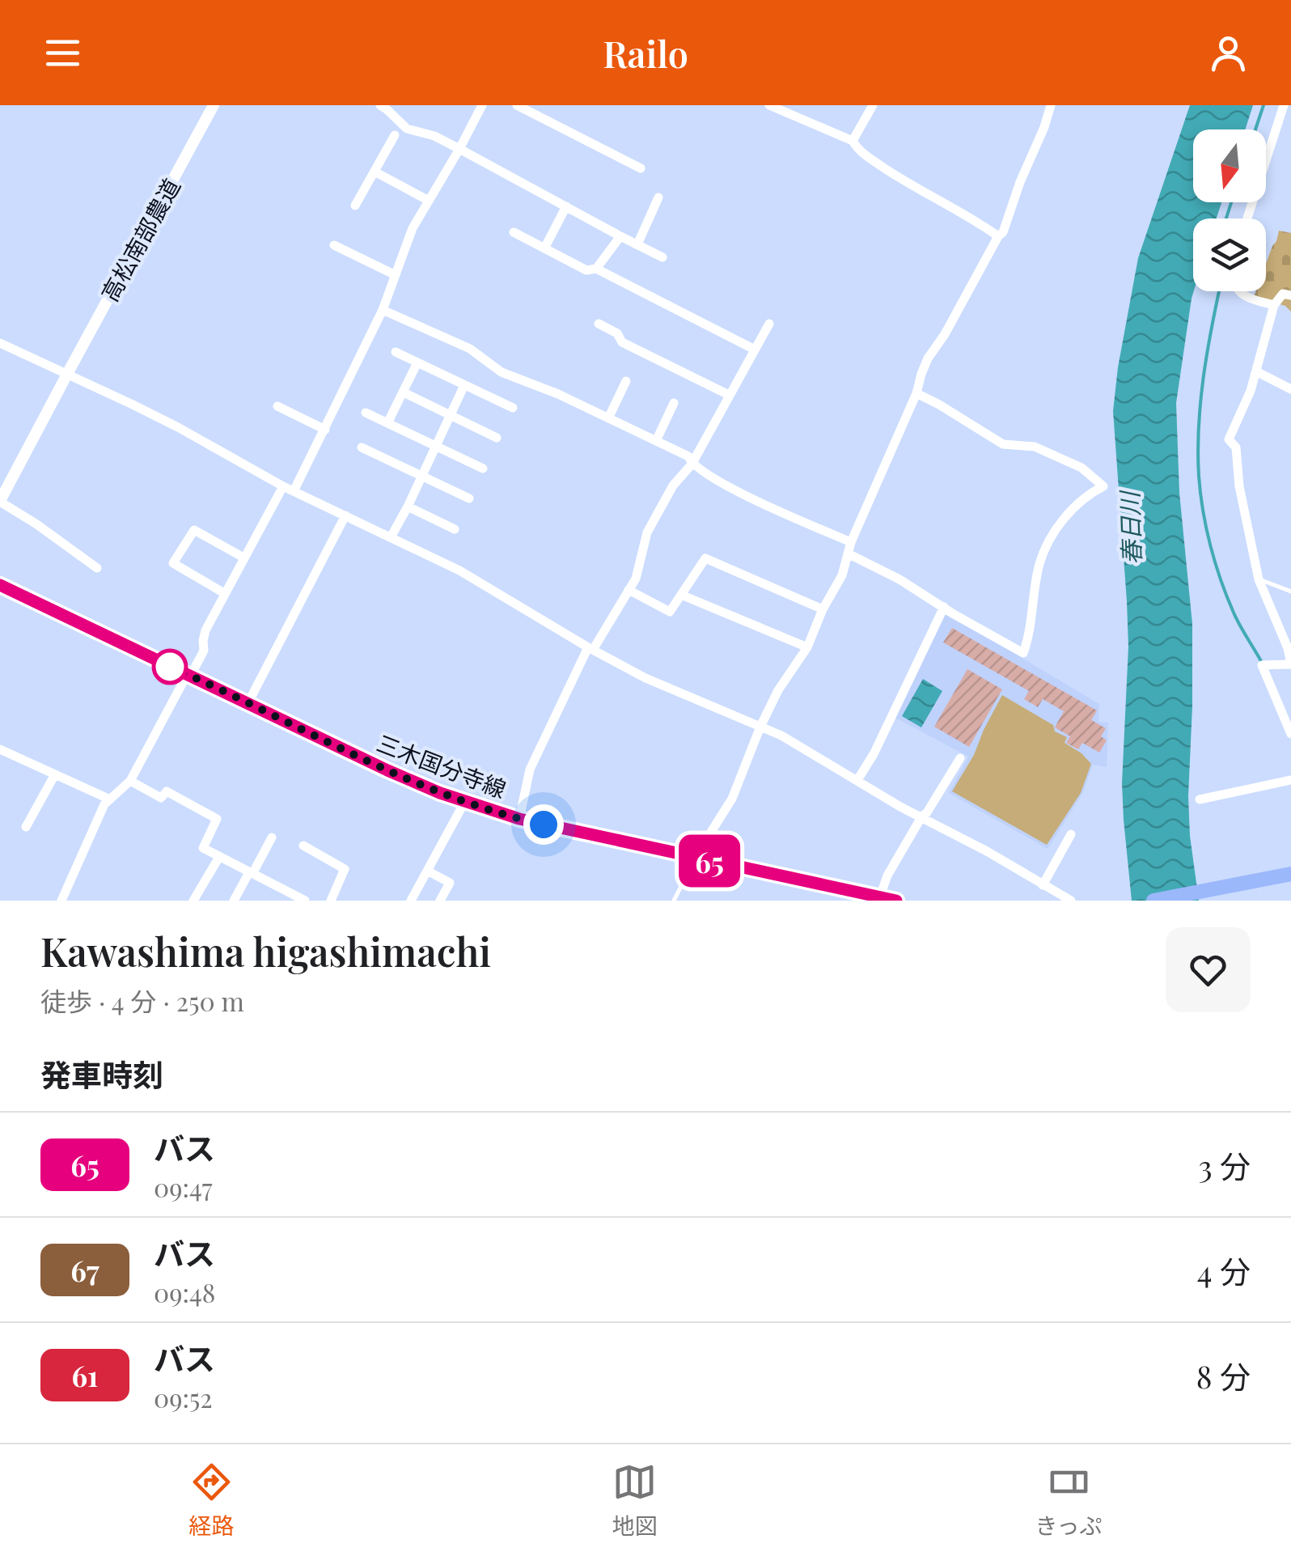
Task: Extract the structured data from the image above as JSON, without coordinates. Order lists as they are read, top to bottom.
{
  "streets": {
    "main road": ["三木国分寺線"],
    "street": ["高松南部農道"]
  },
  "water": ["春日川"],
  "lines": ["bus line 65"],
  "north": "bottom",
  "page": {
    "header": "Railo",
    "on_map": "65",
    "heading": [
      ["Kawashima higashimachi", "徒歩 · 4 分 · 250 m"],
      "発車時刻"
    ],
    "list": [
      {
        "mark": "65",
        "name": "バス",
        "note": "09:47",
        "value": "3 分"
      },
      {
        "mark": "67",
        "name": "バス",
        "note": "09:48",
        "value": "4 分"
      },
      {
        "mark": "61",
        "name": "バス",
        "note": "09:52",
        "value": "8 分"
      }
    ],
    "tabs": ["経路", "地図", "きっぷ"]
  }
}
